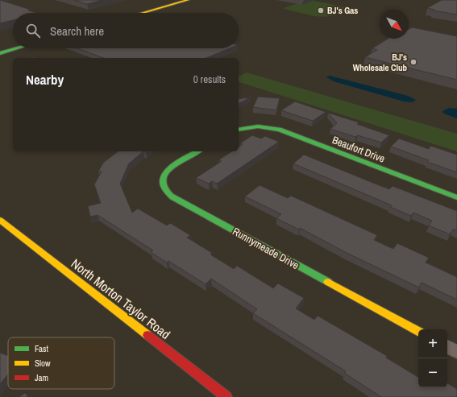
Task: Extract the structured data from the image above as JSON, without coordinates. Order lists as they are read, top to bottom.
{
  "streets": {
    "street": ["Beaufort Drive", "Runnymeade Drive", "North Morton Taylor Road"]
  },
  "places": ["BJ's Gas", "BJ's Wholesale Club"],
  "legend": ["Fast", "Slow", "Jam"],
  "north": "bottom right",
  "page": {
    "search": "Search here",
    "heading": ["Nearby", "0 results"],
    "map_buttons": ["+", "−"]
  }
}
